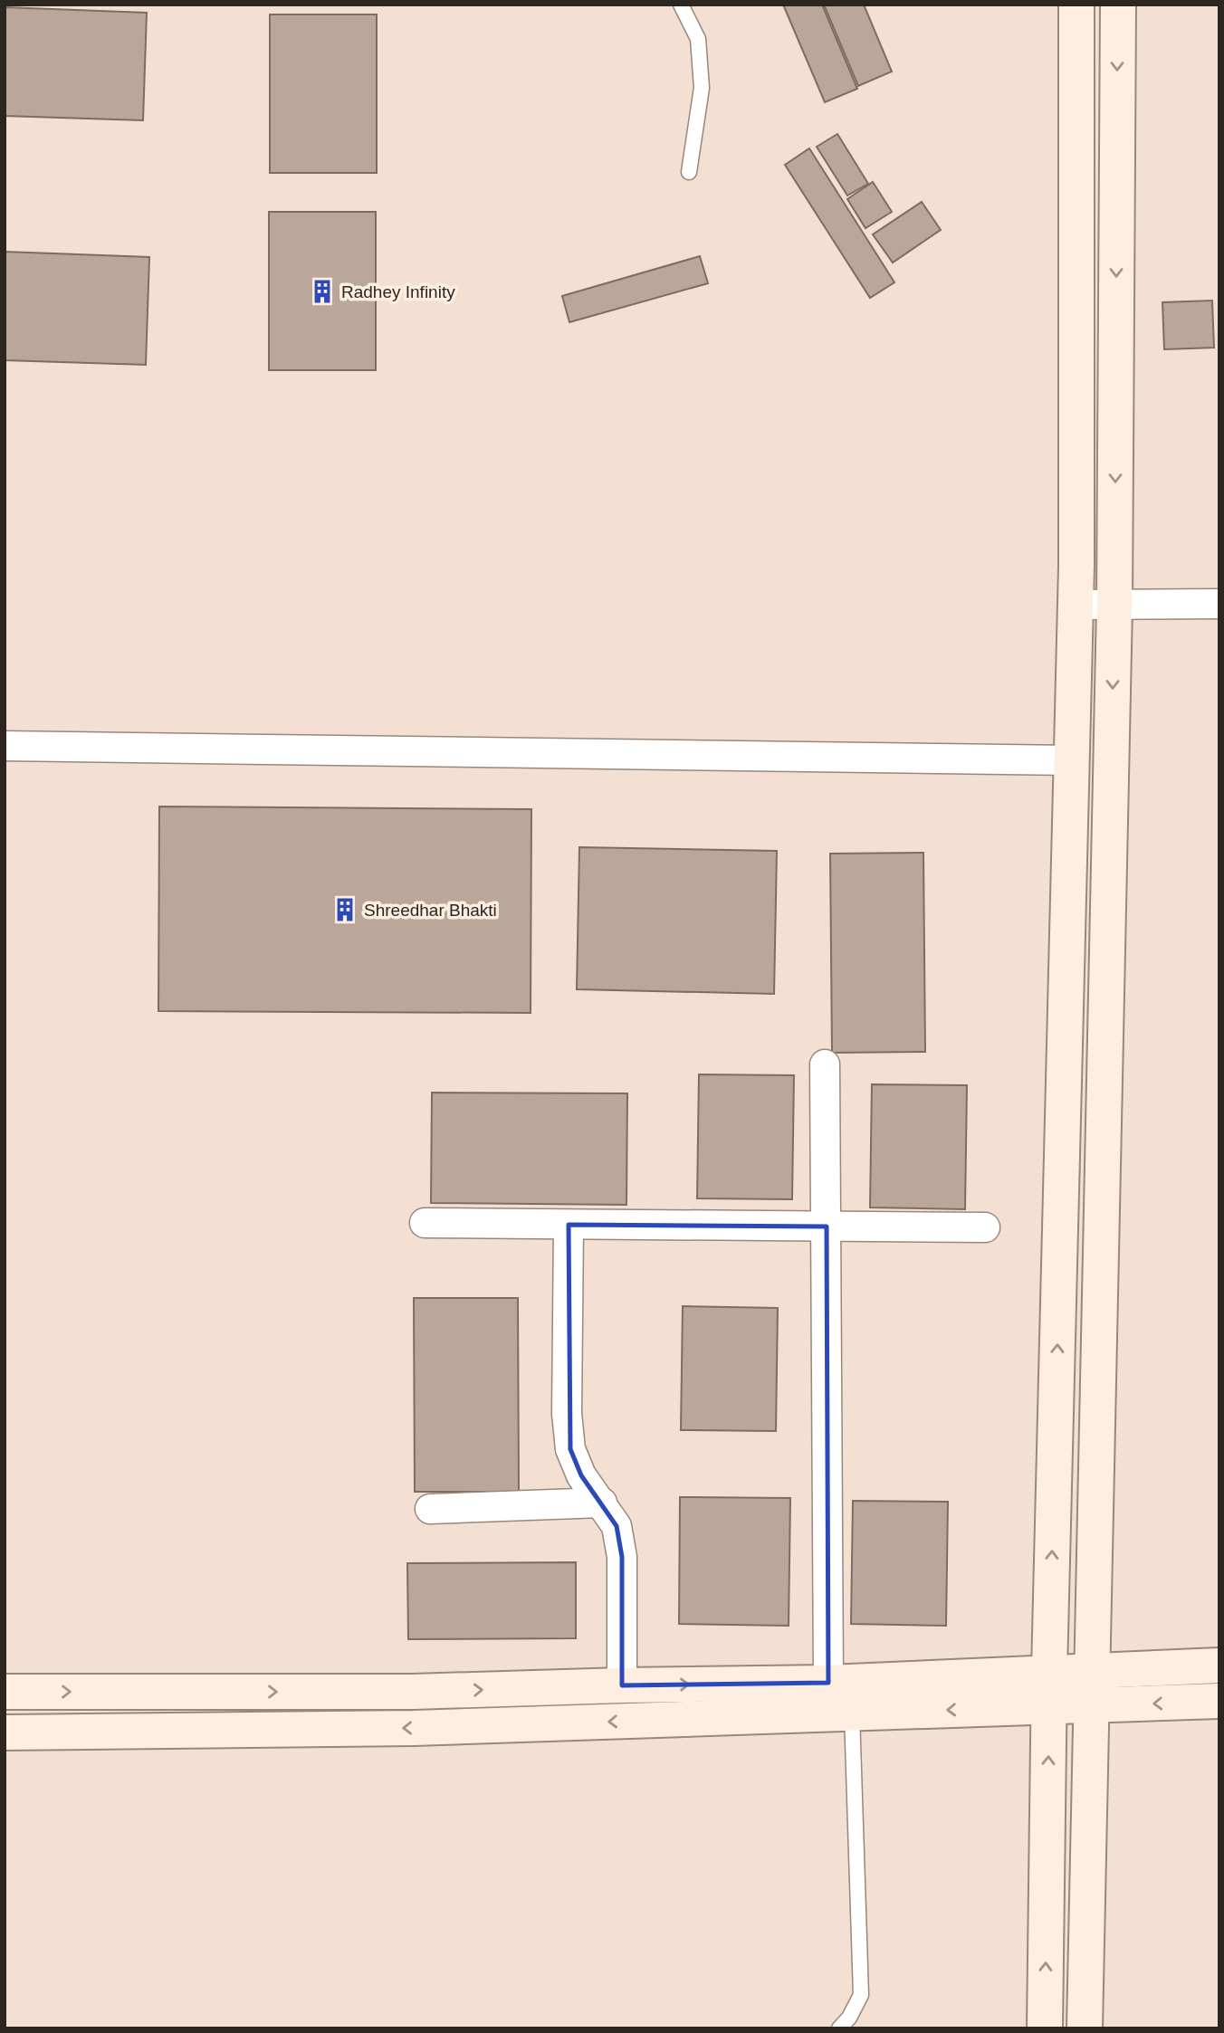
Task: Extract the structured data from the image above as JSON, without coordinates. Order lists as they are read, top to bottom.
{
  "places": {
    "building": ["Radhey Infinity", "Shreedhar Bhakti"]
  }
}
